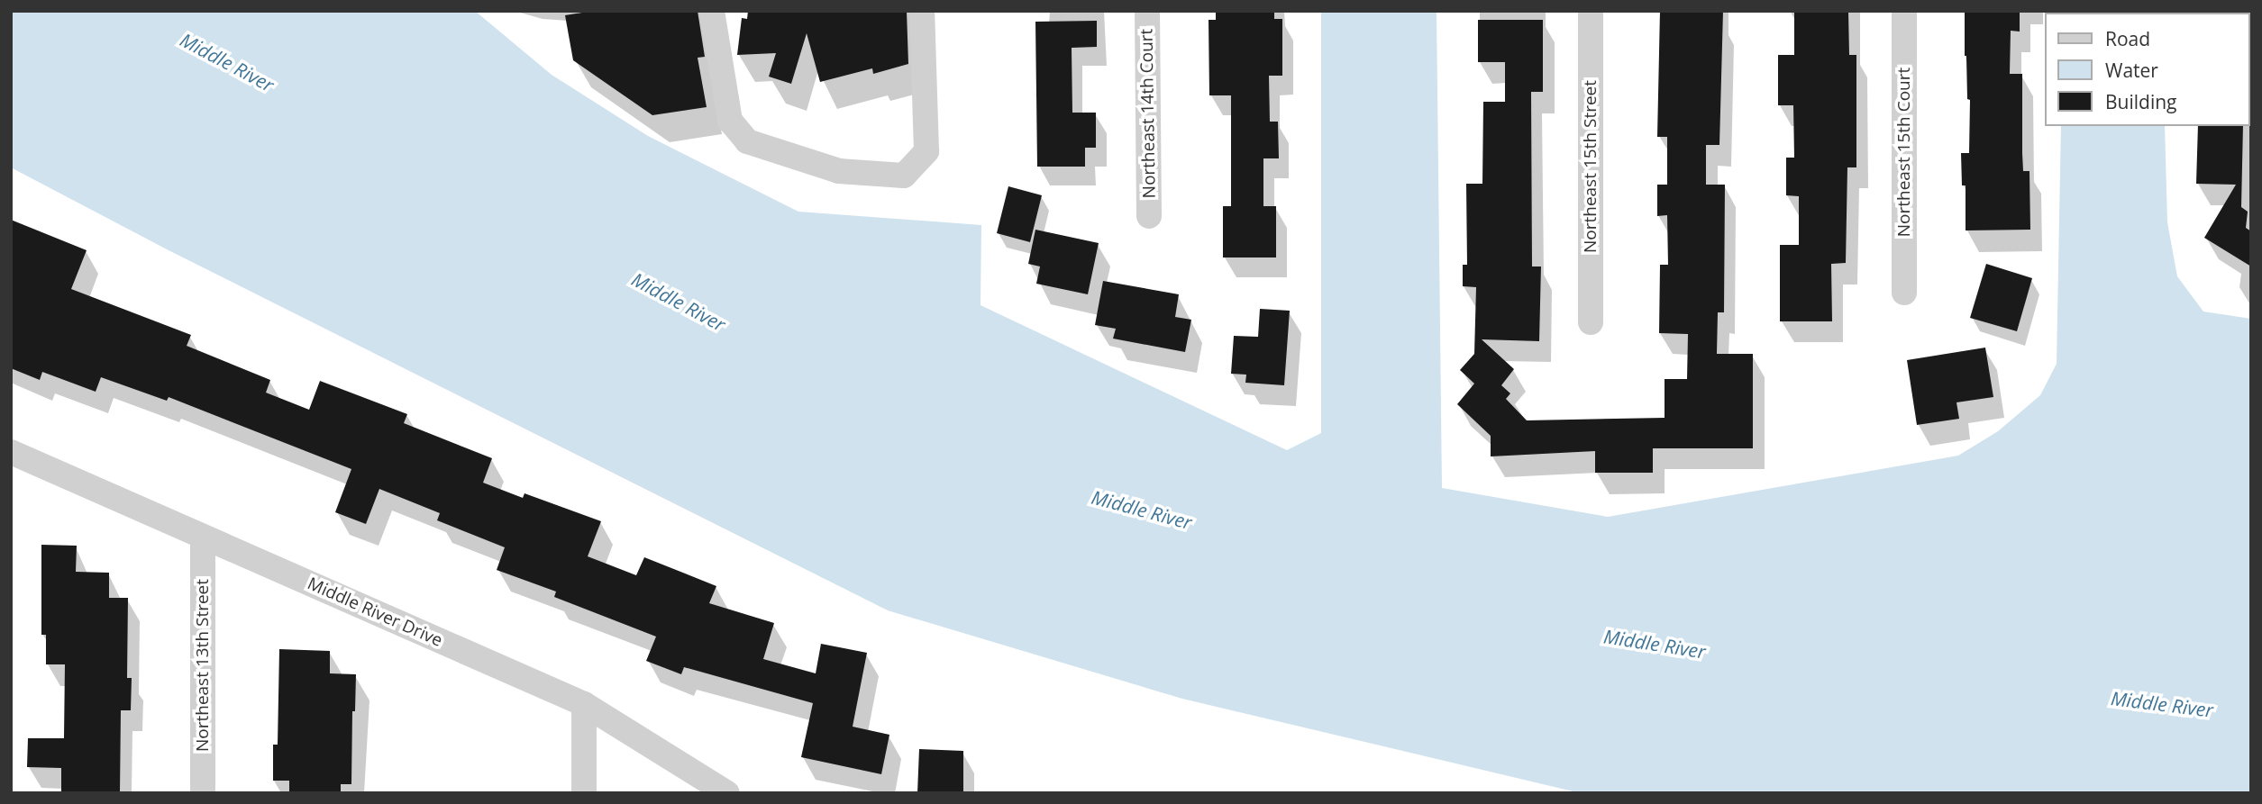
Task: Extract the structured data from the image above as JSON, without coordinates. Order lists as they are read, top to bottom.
{
  "streets": {
    "street": [
      "Northeast 14th Court",
      "Northeast 15th Court",
      "Northeast 15th Street",
      "Middle River Drive",
      "Northeast 13th Street"
    ]
  },
  "crossings": [
    ["Middle River Drive", "Northeast 13th Street"]
  ],
  "water": ["Middle River"],
  "legend": ["Road", "Water", "Building"]
}
